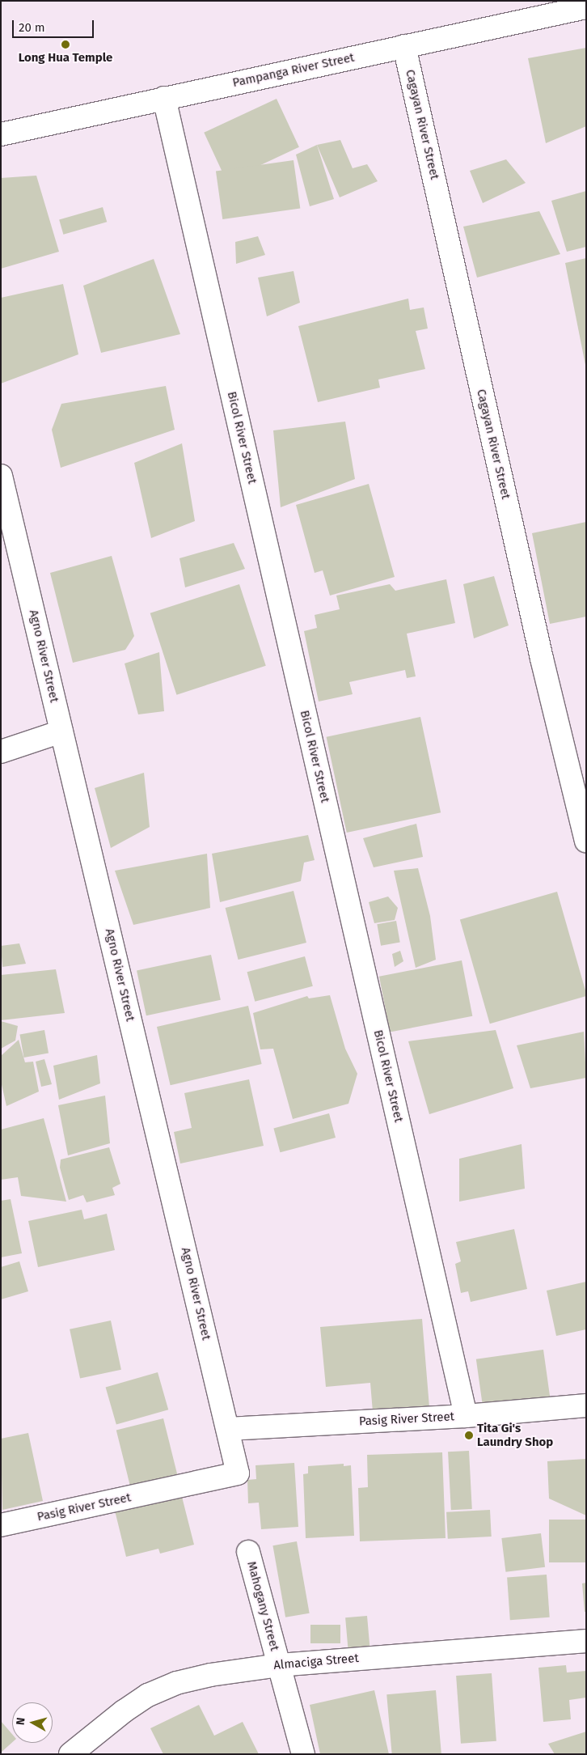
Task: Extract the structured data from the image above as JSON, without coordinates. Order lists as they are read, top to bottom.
{
  "streets": {
    "street": [
      "Pampanga River Street",
      "Cagayan River Street",
      "Bicol River Street",
      "Agno River Street",
      "Pasig River Street",
      "Mahogany Street",
      "Almaciga Street"
    ]
  },
  "crossings": [
    ["Pampanga River Street", "Cagayan River Street"],
    ["Pampanga River Street", "Bicol River Street"],
    ["Bicol River Street", "Pasig River Street"],
    ["Agno River Street", "Pasig River Street"],
    ["Mahogany Street", "Almaciga Street"]
  ],
  "places": ["Long Hua Temple", "Tita Gi's Laundry Shop"],
  "scale_bar": "20 m",
  "north": "left"
}
